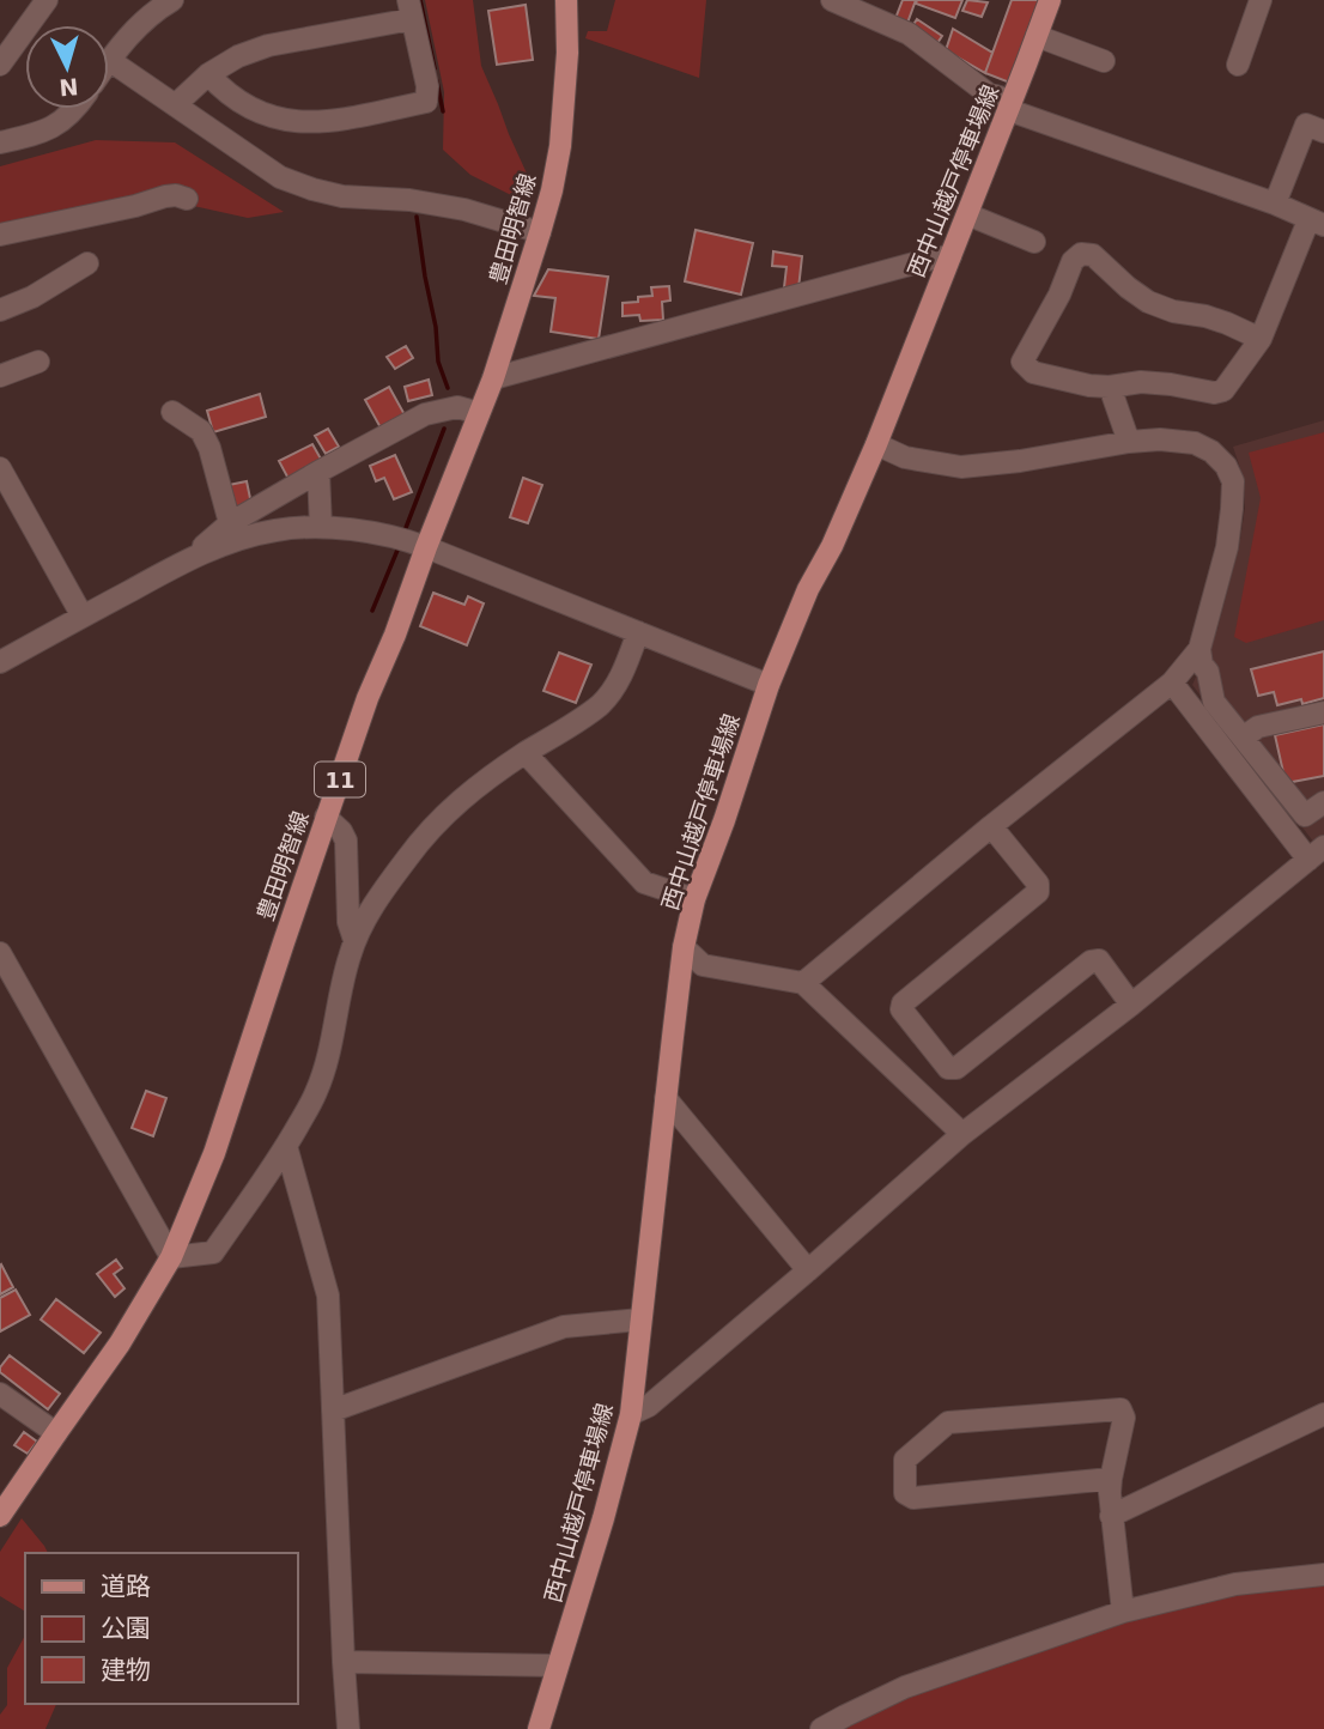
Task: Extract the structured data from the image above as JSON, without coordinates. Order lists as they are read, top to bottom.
{
  "streets": {
    "main road": ["西中山越戸停車場線", "豊田明智線", "11"]
  },
  "legend": ["道路", "公園", "建物"],
  "north": "bottom"
}
